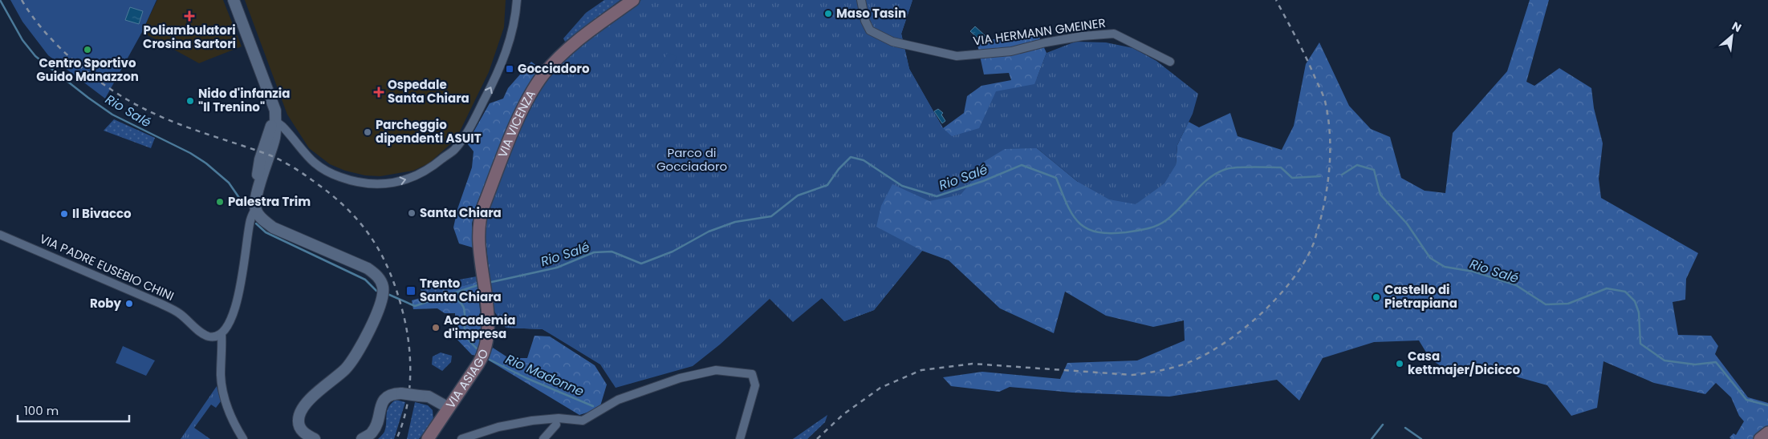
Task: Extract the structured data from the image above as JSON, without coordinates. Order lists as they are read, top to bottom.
{
  "streets": {
    "main road": ["VIA VICENZA", "VIA ASIAGO"],
    "street": ["VIA HERMANN GMEINER", "VIA PADRE EUSEBIO CHINI"]
  },
  "crossings": [
    ["VIA VICENZA", "VIA ASIAGO"]
  ],
  "water": ["Rio Salé", "Rio Madonne"],
  "parks": ["Parco di Gocciadoro"],
  "places": {
    "other": [
      "Maso Tasin",
      "Centro Sportivo Guido Manazzon",
      "Nido d'infanzia \"Il Trenino\"",
      "Parcheggio dipendenti ASUIT",
      "Palestra Trim",
      "Santa Chiara",
      "Il Bivacco",
      "Castello di Pietrapiana",
      "Roby",
      "Accademia d'impresa",
      "Casa kettmajer/Dicicco"
    ],
    "health": ["Poliambulatori Crosina Sartori", "Ospedale Santa Chiara"],
    "transit": ["Gocciadoro", "Trento Santa Chiara"]
  },
  "scale_bar": "100 m",
  "north": "top right"
}
